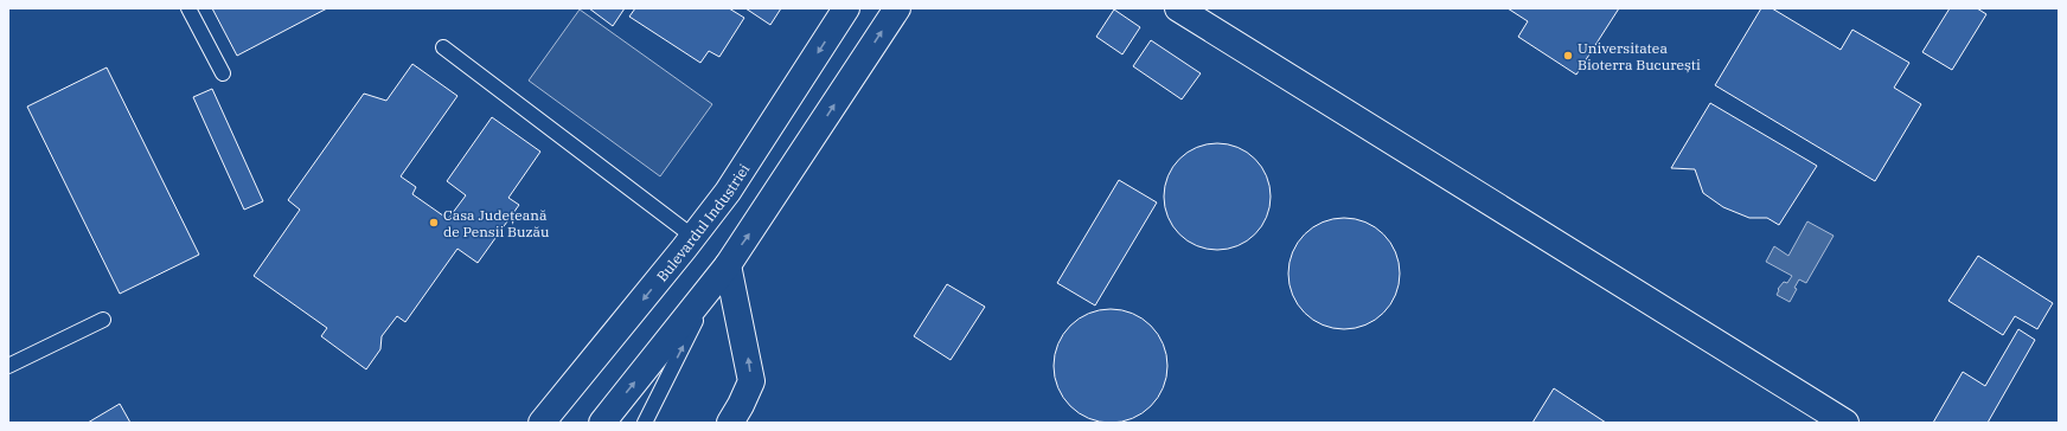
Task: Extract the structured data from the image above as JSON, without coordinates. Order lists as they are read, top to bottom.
{
  "streets": {
    "main road": ["Bulevardul Industriei"]
  },
  "places": ["Universitatea Bioterra București", "Casa Județeană de Pensii Buzău"]
}
